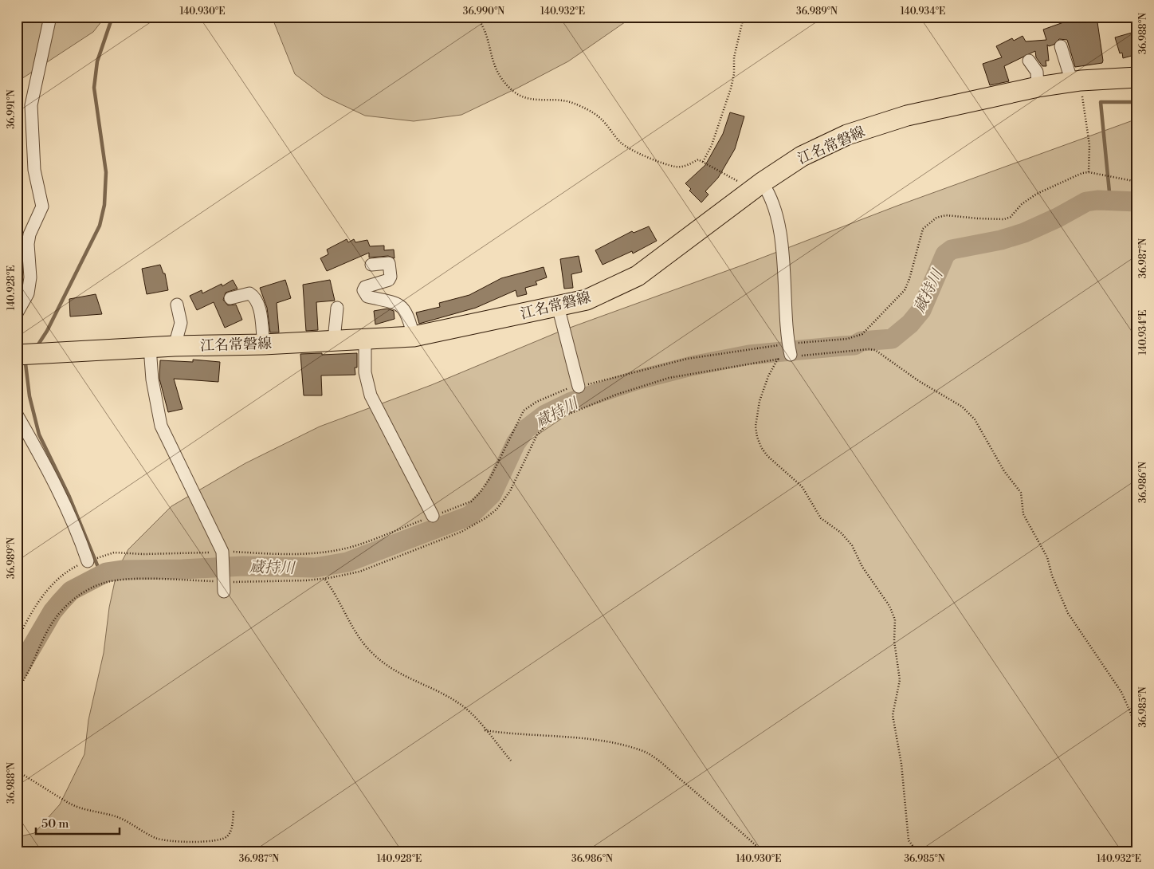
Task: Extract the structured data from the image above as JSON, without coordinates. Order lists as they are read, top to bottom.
{
  "streets": {
    "main road": ["江名常磐線"]
  },
  "water": ["蔵持川"],
  "scale_bar": "50 m",
  "coordinates": [
    "140.930°E",
    "36.990°N",
    "140.932°E",
    "36.989°N",
    "140.934°E",
    "36.988°N",
    "36.991°N",
    "36.987°N",
    "140.928°E",
    "36.986°N",
    "36.985°N"
  ]
}
